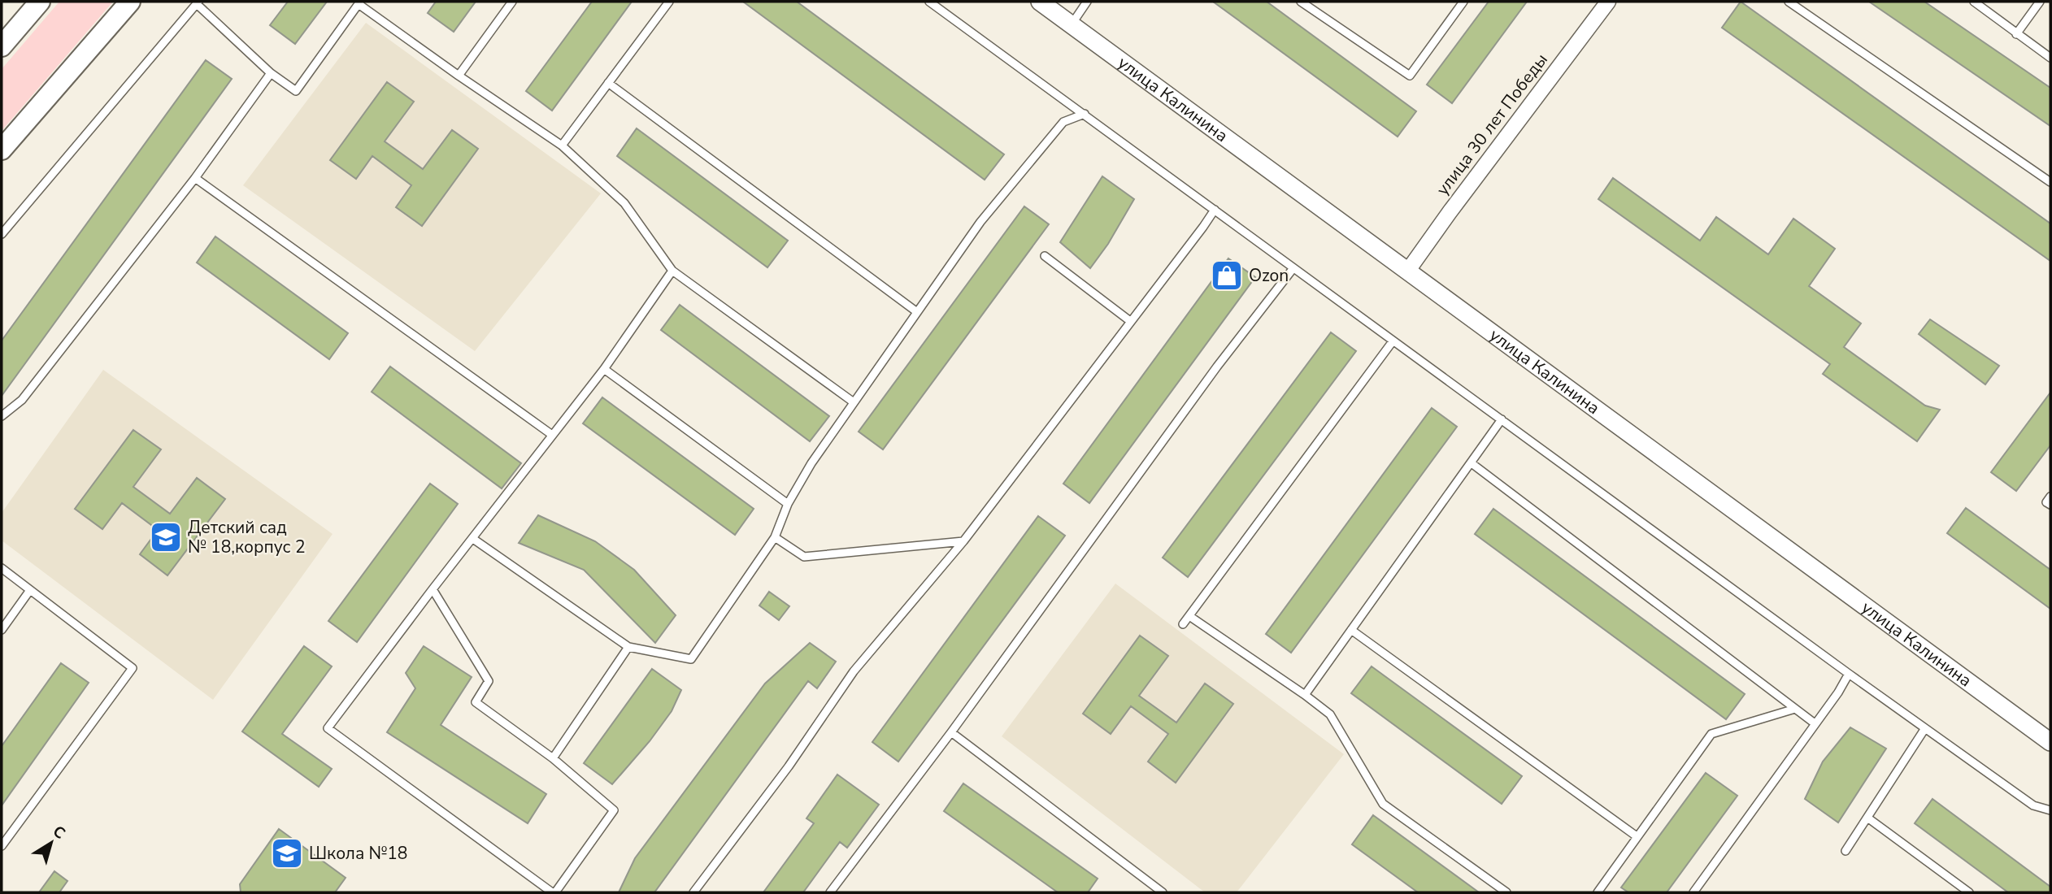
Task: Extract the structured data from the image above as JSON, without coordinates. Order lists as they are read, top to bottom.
{
  "streets": {
    "street": ["улица Калинина", "улица 30 лет Победы"]
  },
  "crossings": [
    ["улица Калинина", "улица 30 лет Победы"]
  ],
  "places": {
    "shop": ["Ozon"],
    "school or university": ["Детский сад № 18,корпус 2", "Школа №18"]
  },
  "north": "top right"
}
